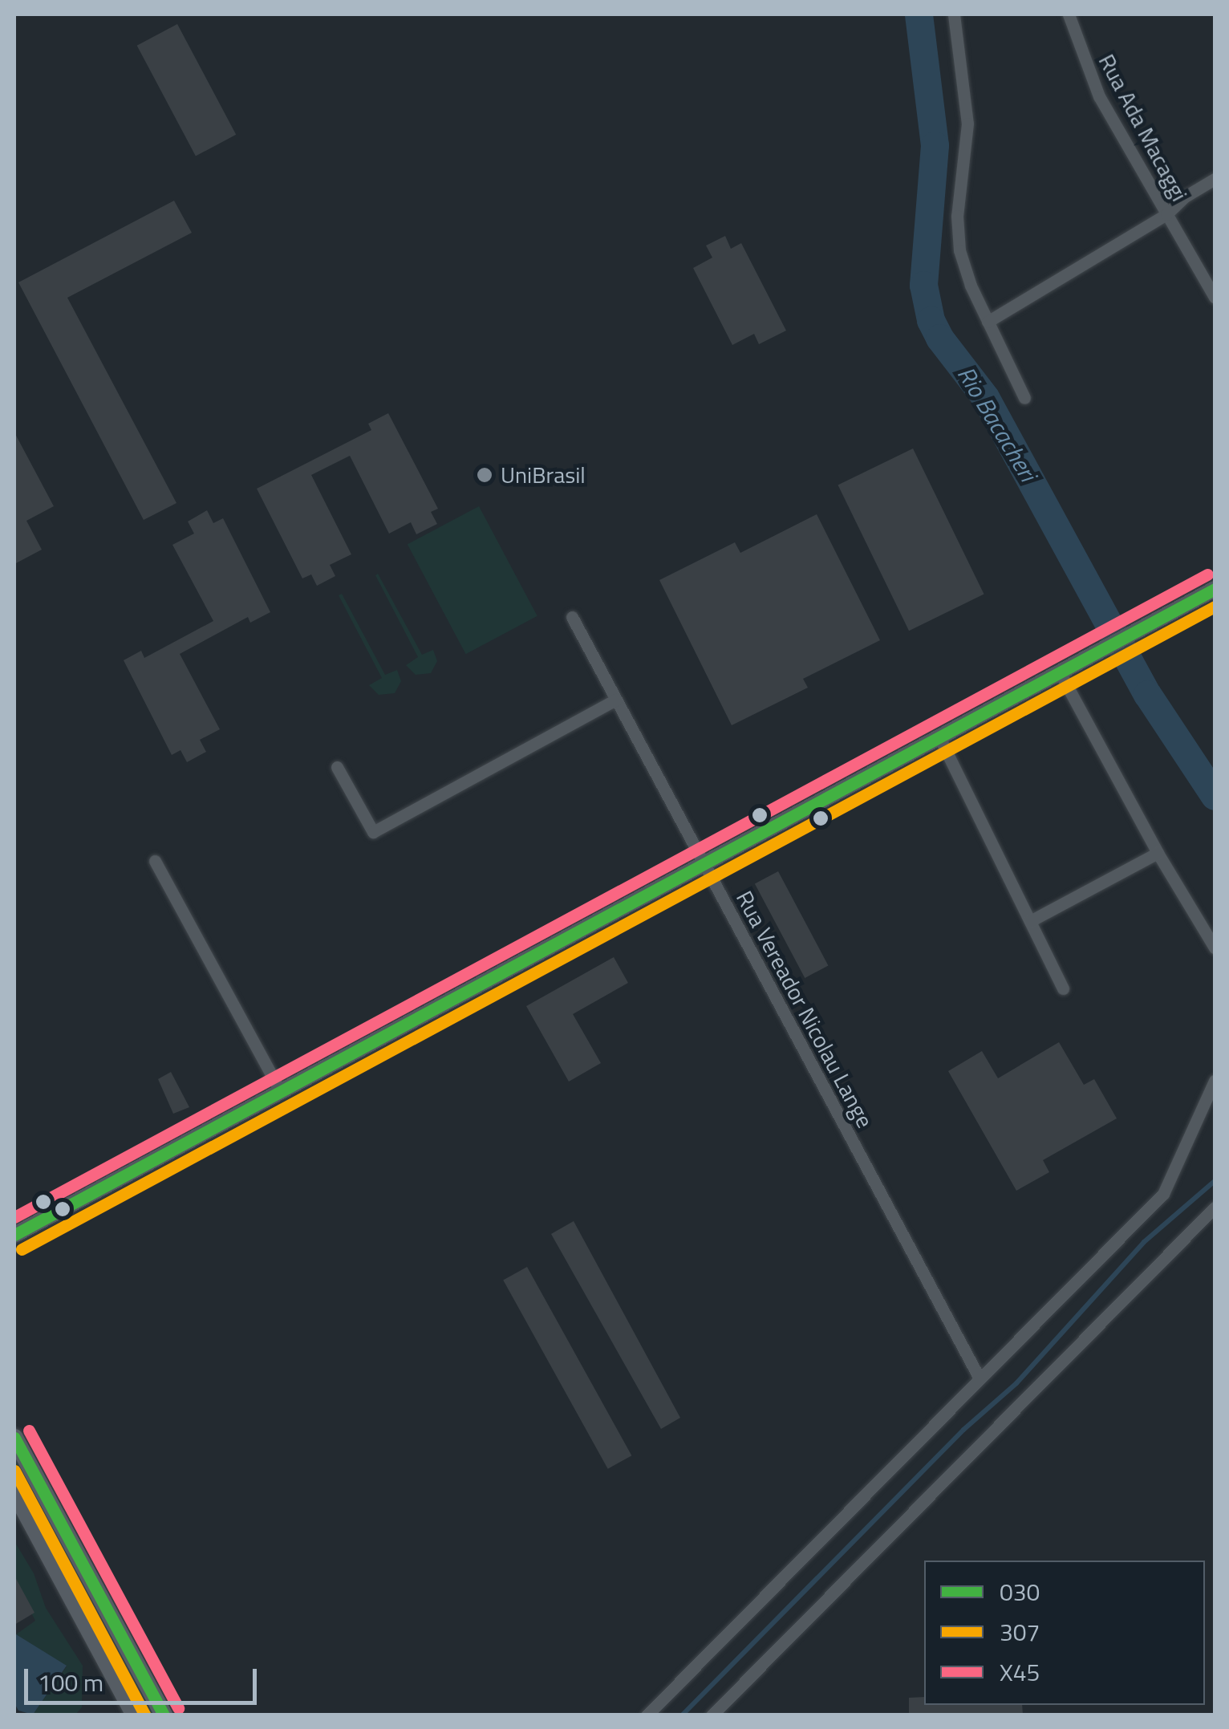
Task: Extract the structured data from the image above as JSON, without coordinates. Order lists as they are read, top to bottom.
{
  "streets": {
    "street": ["Rua Ada Macaggi", "Rua Vereador Nicolau Lange"]
  },
  "water": ["Rio Bacacheri"],
  "places": ["UniBrasil"],
  "lines": ["transit line X45", "transit line 030", "transit line 307"],
  "legend": ["030", "307", "X45"],
  "scale_bar": "100 m"
}
